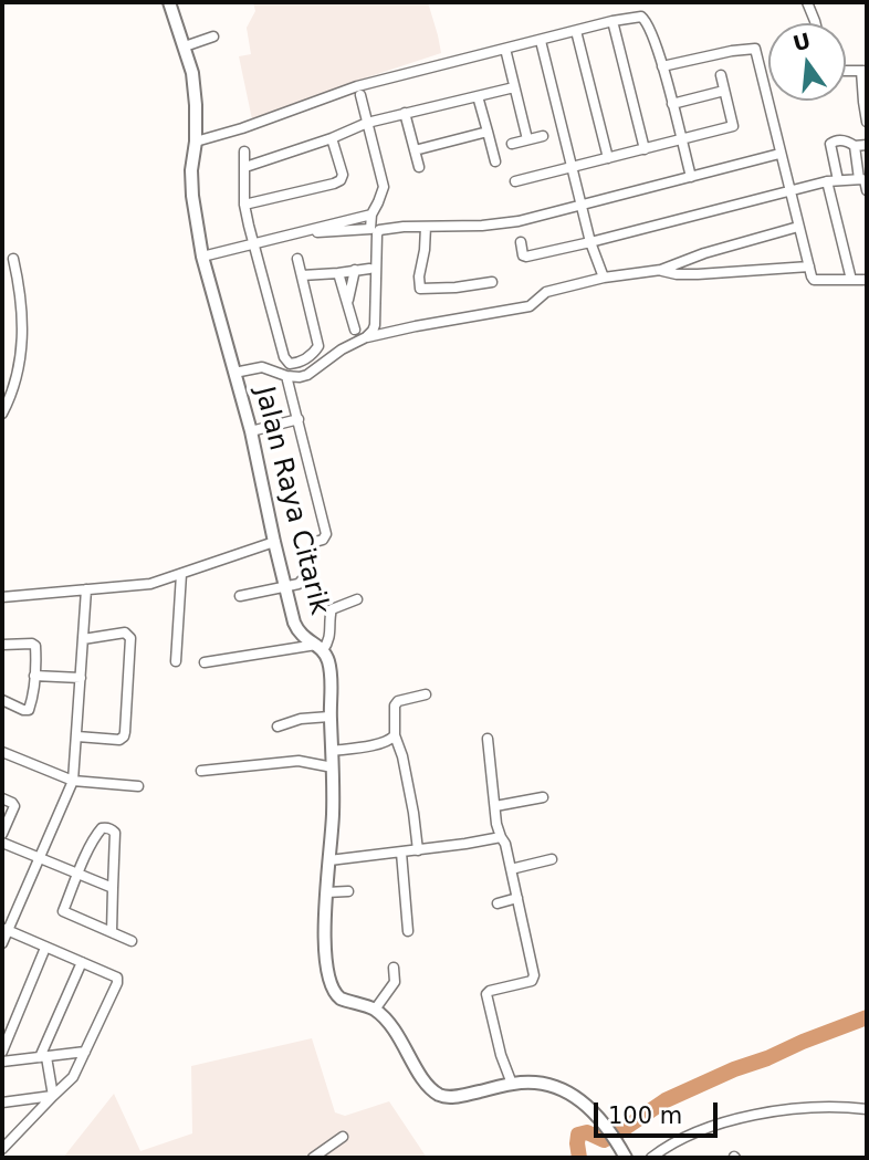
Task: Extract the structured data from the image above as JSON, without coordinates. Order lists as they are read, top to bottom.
{
  "streets": {
    "street": ["Jalan Raya Citarik"]
  },
  "scale_bar": "100 m",
  "north": "top"
}
